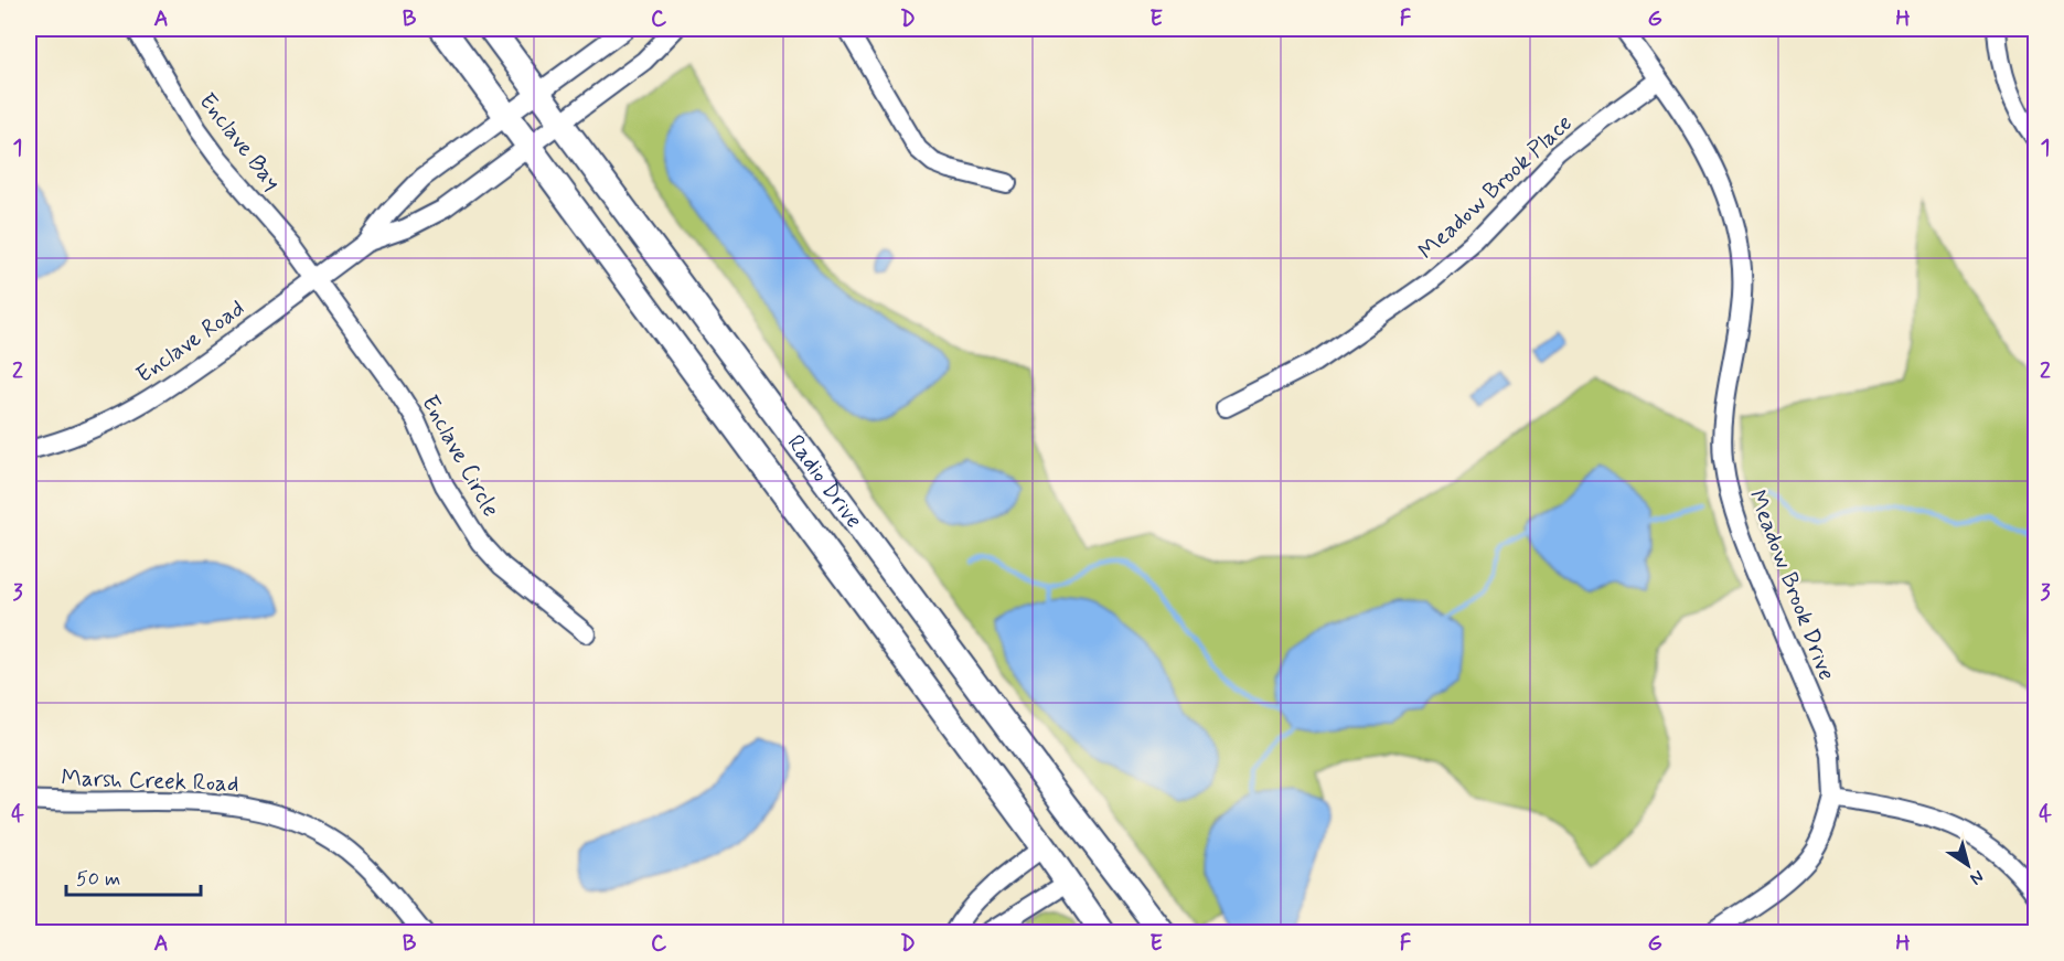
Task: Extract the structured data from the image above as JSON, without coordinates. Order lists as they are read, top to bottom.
{
  "streets": {
    "main road": ["Radio Drive"],
    "street": [
      "Enclave Bay",
      "Meadow Brook Place",
      "Enclave Road",
      "Enclave Circle",
      "Meadow Brook Drive",
      "Marsh Creek Road"
    ]
  },
  "crossings": [
    ["Enclave Bay", "Enclave Road"],
    ["Enclave Bay", "Enclave Circle"],
    ["Meadow Brook Place", "Meadow Brook Drive"],
    ["Enclave Road", "Enclave Circle"],
    ["Enclave Road", "Radio Drive"]
  ],
  "scale_bar": "50 m",
  "north": "bottom right",
  "grid": {
    "columns": [
      "A",
      "B",
      "C",
      "D",
      "E",
      "F",
      "G",
      "H"
    ],
    "rows": [
      "1",
      "2",
      "3",
      "4"
    ]
  }
}
